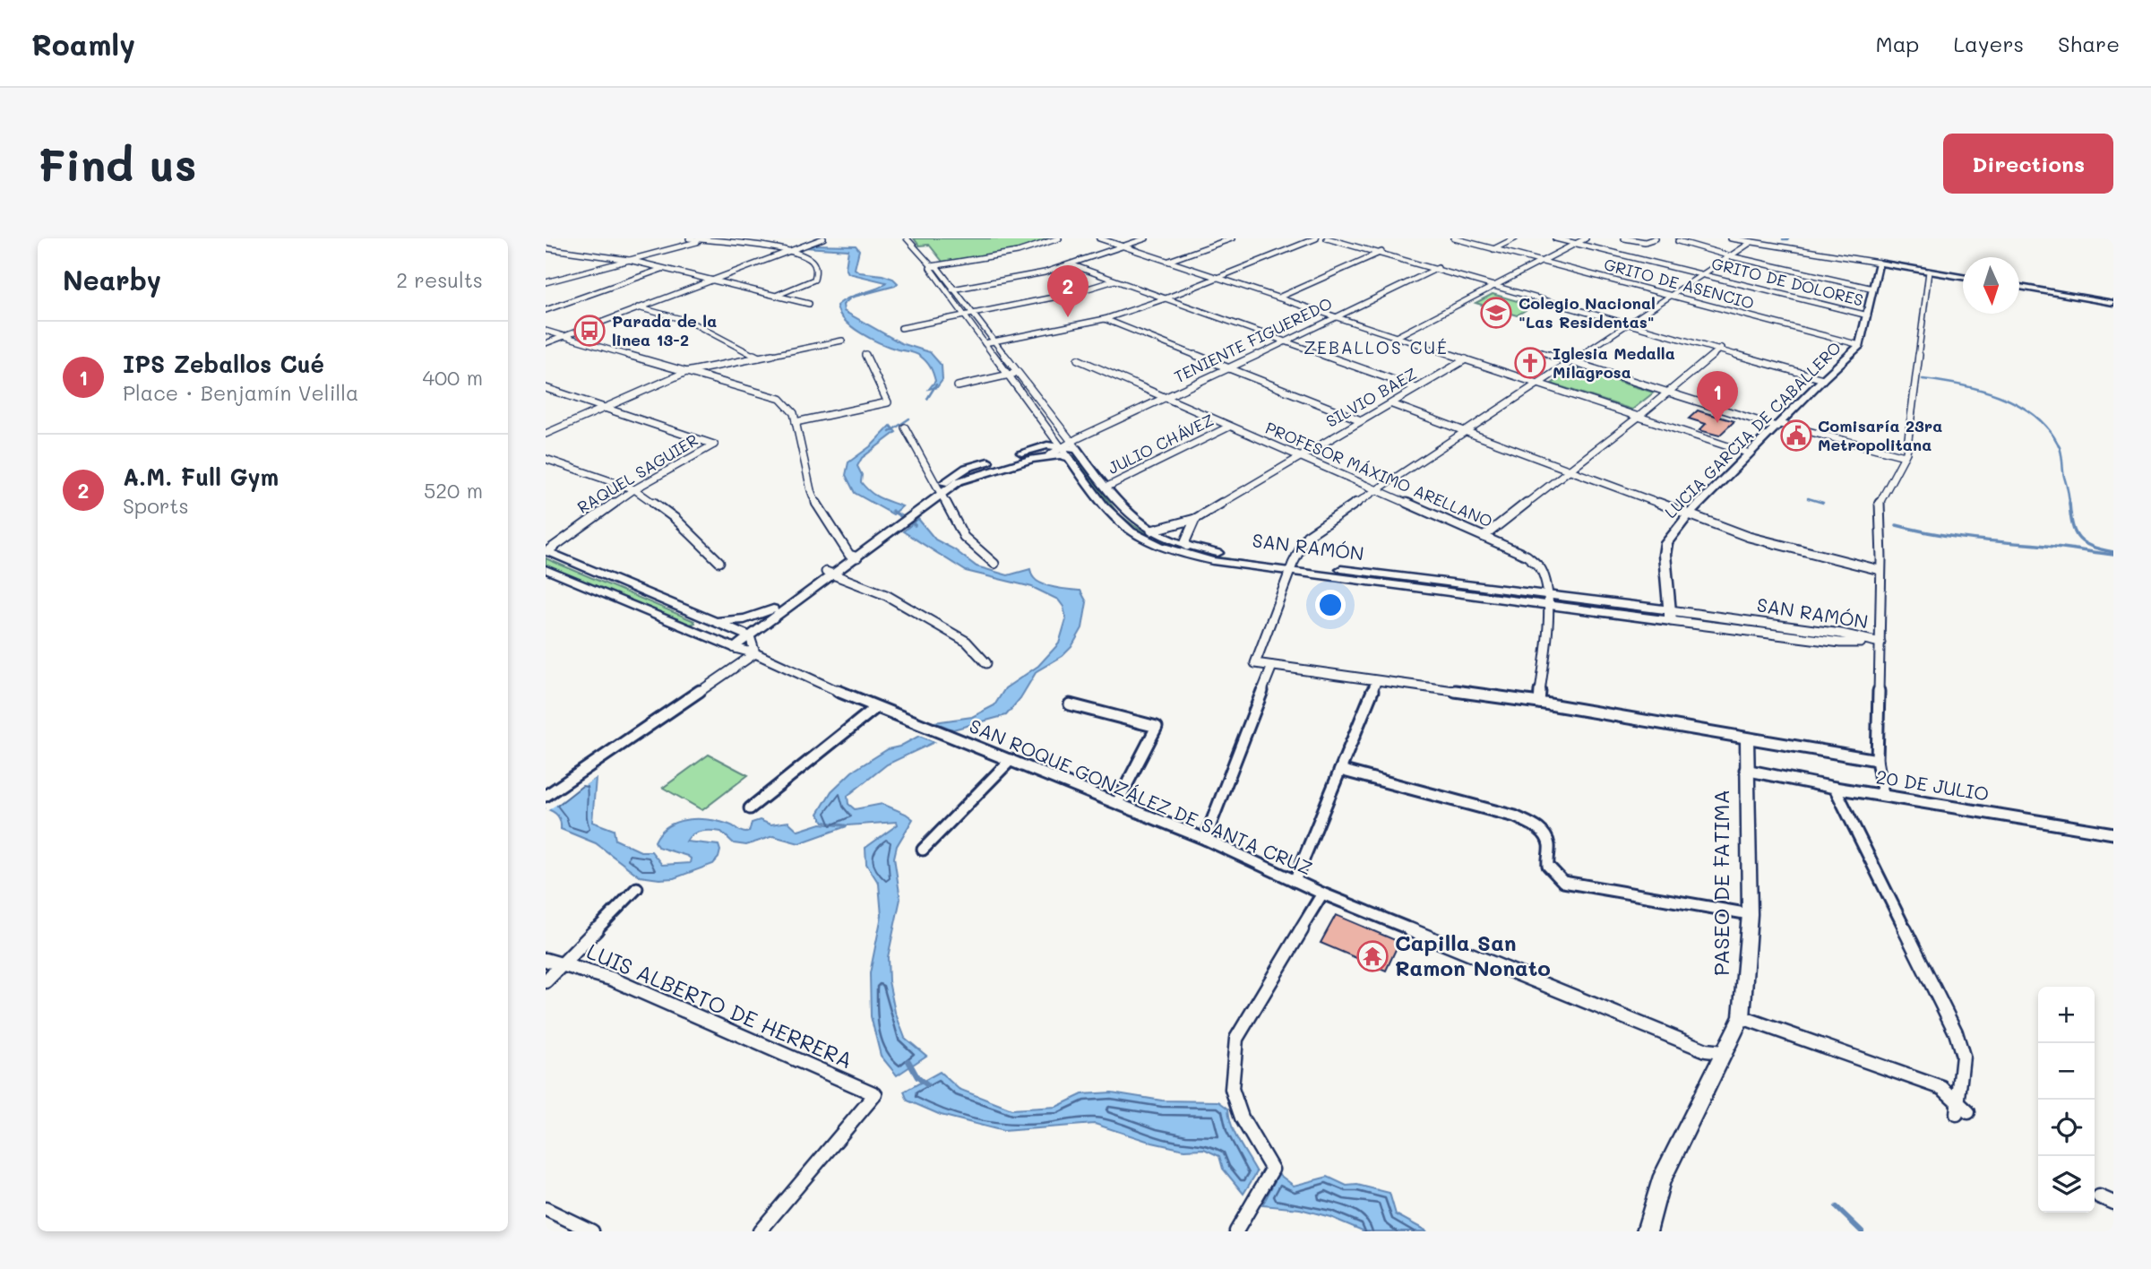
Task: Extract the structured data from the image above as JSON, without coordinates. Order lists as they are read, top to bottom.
{
  "streets": {
    "street": [
      "GRITO DE DOLORES",
      "GRITO DE ASENCIO",
      "TENIENTE FIGUEREDO",
      "SILVIO BAEZ",
      "LUCIA GARCIA DE CABALLERO",
      "JULIO CHÁVEZ",
      "RAQUEL SAGUIER",
      "PROFESOR MÁXIMO ARELLANO",
      "SAN RAMÓN",
      "20 DE JULIO",
      "SAN ROQUE GONZÁLEZ DE SANTA CRUZ",
      "PASEO DE FATIMA",
      "LUIS ALBERTO DE HERRERA"
    ]
  },
  "crossings": [
    ["GRITO DE DOLORES", "LUCIA GARCIA DE CABALLERO"],
    ["GRITO DE ASENCIO", "LUCIA GARCIA DE CABALLERO"],
    ["TENIENTE FIGUEREDO", "PROFESOR MÁXIMO ARELLANO"],
    ["TENIENTE FIGUEREDO", "SAN RAMÓN"],
    ["SILVIO BAEZ", "PROFESOR MÁXIMO ARELLANO"],
    ["SILVIO BAEZ", "SAN RAMÓN"],
    ["LUCIA GARCIA DE CABALLERO", "SAN RAMÓN"],
    ["JULIO CHÁVEZ", "PROFESOR MÁXIMO ARELLANO"],
    ["JULIO CHÁVEZ", "SAN RAMÓN"],
    ["PROFESOR MÁXIMO ARELLANO", "SAN RAMÓN"],
    ["20 DE JULIO", "PASEO DE FATIMA"],
    ["SAN ROQUE GONZÁLEZ DE SANTA CRUZ", "PASEO DE FATIMA"]
  ],
  "districts": ["ZEBALLOS CUÉ"],
  "places": {
    "school or university": ["Colegio Nacional \"Las Residentas\""],
    "bus stop": ["Parada de la linea 13-2"],
    "church": ["Iglesia Medalla Milagrosa"],
    "public building": ["Comisaría 23ra Metropolitana"],
    "temple": ["Capilla San Ramon Nonato"]
  },
  "north": "bottom",
  "page": {
    "header": "Roamly",
    "nav": ["Map", "Layers", "Share"],
    "buttons": "Directions",
    "title": "Find us",
    "heading": ["Nearby", "2 results"],
    "pins": ["2", "1"],
    "list": [
      {
        "mark": "1",
        "name": "IPS Zeballos Cué",
        "note": "Place · Benjamín Velilla",
        "value": "400 m"
      },
      {
        "mark": "2",
        "name": "A.M. Full Gym",
        "note": "Sports",
        "value": "520 m"
      }
    ],
    "map_buttons": ["+", "−"]
  }
}
